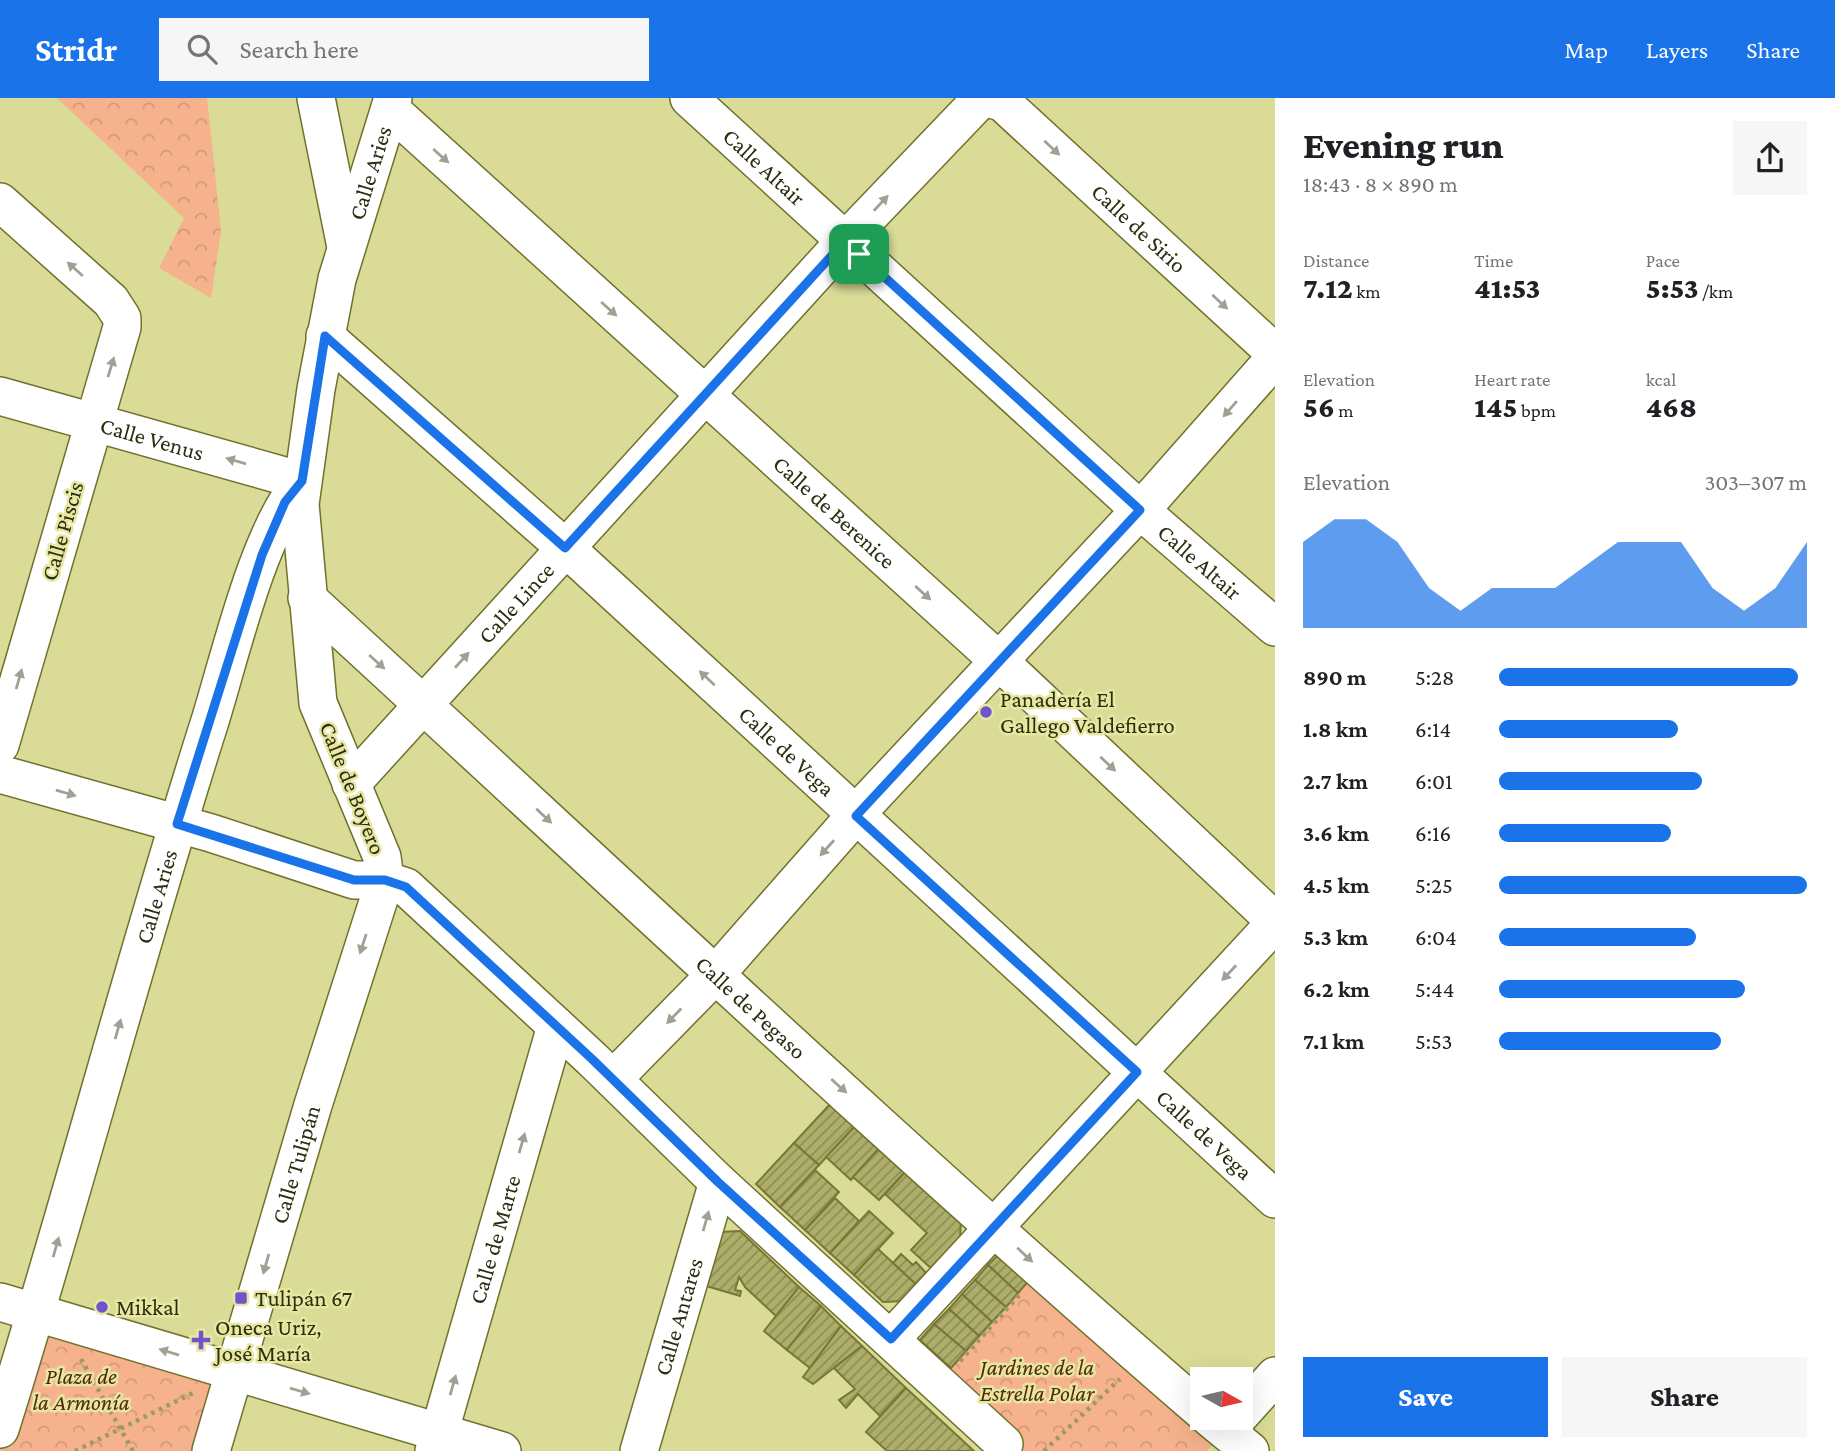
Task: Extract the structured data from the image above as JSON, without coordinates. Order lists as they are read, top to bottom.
{
  "streets": {
    "street": [
      "Calle Altair",
      "Calle Aries",
      "Calle de Sirio",
      "Calle Venus",
      "Calle de Berenice",
      "Calle Piscis",
      "Calle Lince",
      "Calle de Vega",
      "Calle de Boyero",
      "Calle de Pegaso",
      "Calle Tulipán",
      "Calle de Marte",
      "Calle Antares"
    ]
  },
  "crossings": [
    ["Calle Altair", "Calle Lince"],
    ["Calle Aries", "Calle Venus"],
    ["Calle Aries", "Calle de Berenice"],
    ["Calle Aries", "Calle de Vega"],
    ["Calle Aries", "Calle de Boyero"],
    ["Calle de Sirio", "Calle Lince"],
    ["Calle Venus", "Calle Piscis"],
    ["Calle de Berenice", "Calle Lince"],
    ["Calle Lince", "Calle de Vega"],
    ["Calle Lince", "Calle de Boyero"],
    ["Calle Lince", "Calle de Pegaso"],
    ["Calle de Boyero", "Calle de Pegaso"],
    ["Calle de Boyero", "Calle Tulipán"],
    ["Calle de Boyero", "Calle de Marte"],
    ["Calle de Boyero", "Calle Antares"]
  ],
  "one_way": [
    "Calle de Sirio",
    "Calle Venus",
    "Calle de Berenice",
    "Calle Piscis",
    "Calle Lince",
    "Calle de Pegaso",
    "Calle Tulipán",
    "Calle de Marte",
    "Calle Antares"
  ],
  "parks": ["Jardines de la Estrella Polar", "Plaza de la Armonía"],
  "places": {
    "other": ["Panadería El Gallego Valdefierro", "Mikkal"],
    "transit": ["Tulipán 67"],
    "health": ["Oneca Uriz, José María"]
  },
  "north": "right",
  "page": {
    "header": "Stridr",
    "search": "Search here",
    "nav": ["Map", "Layers", "Share"],
    "heading": ["Evening run", "18:43 · 8 × 890 m"],
    "stats": [
      ["Distance", "7.12 km"],
      ["Time", "41:53"],
      ["Pace", "5:53 /km"],
      ["Elevation", "56 m"],
      ["Heart rate", "145 bpm"],
      ["kcal", "468"]
    ],
    "chart": ["Elevation", "303–307 m"],
    "list": [
      {
        "name": "890 m",
        "note": "5:28"
      },
      {
        "name": "1.8 km",
        "note": "6:14"
      },
      {
        "name": "2.7 km",
        "note": "6:01"
      },
      {
        "name": "3.6 km",
        "note": "6:16"
      },
      {
        "name": "4.5 km",
        "note": "5:25"
      },
      {
        "name": "5.3 km",
        "note": "6:04"
      },
      {
        "name": "6.2 km",
        "note": "5:44"
      },
      {
        "name": "7.1 km",
        "note": "5:53"
      }
    ],
    "buttons": ["Save", "Share"]
  }
}
